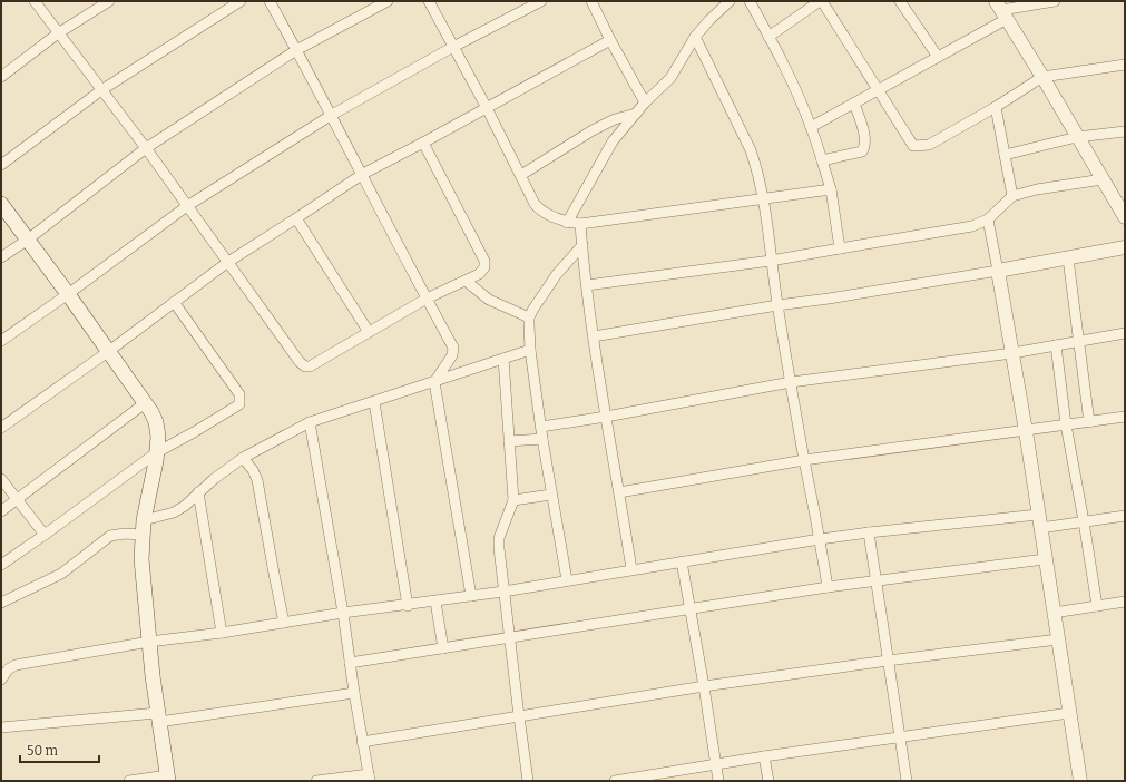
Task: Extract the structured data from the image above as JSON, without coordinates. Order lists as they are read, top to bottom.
{
  "scale_bar": "50 m"
}
